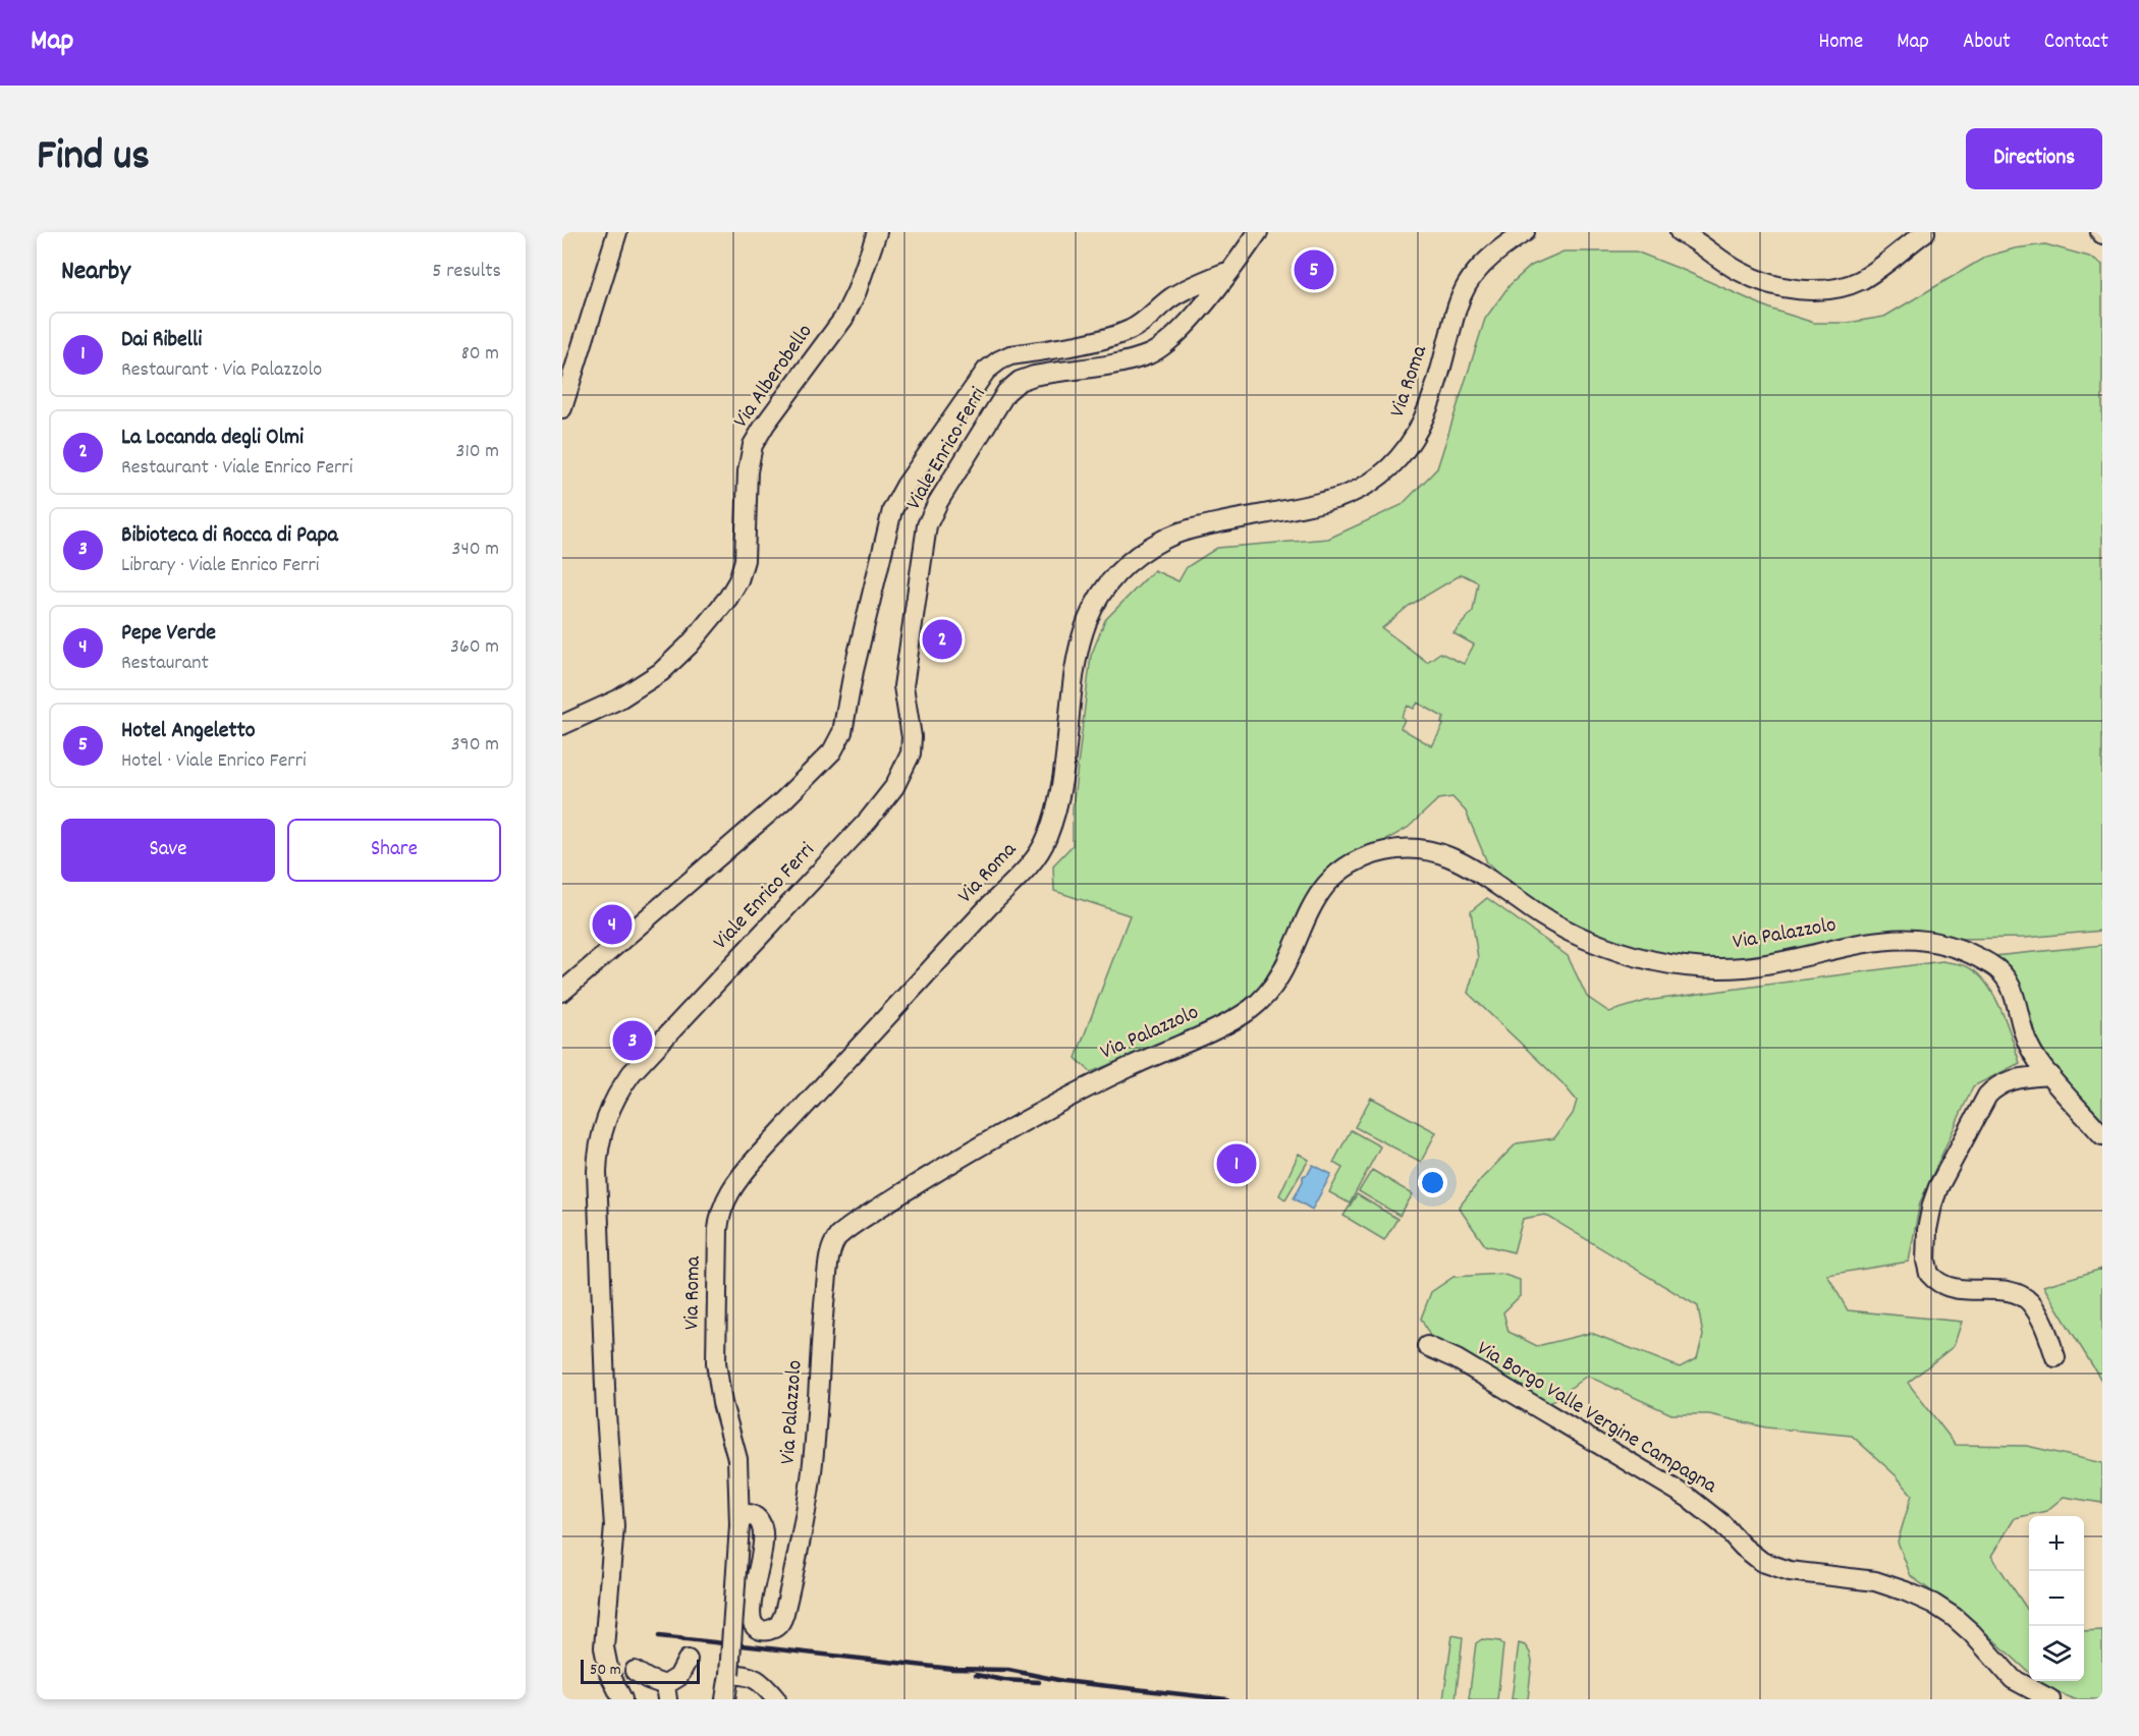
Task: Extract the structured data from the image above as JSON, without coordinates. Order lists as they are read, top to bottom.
{
  "streets": {
    "street": [
      "Via Alberobello",
      "Via Roma",
      "Viale Enrico Ferri",
      "Via Palazzolo",
      "Via Borgo Valle Vergine Campagna"
    ]
  },
  "crossings": [
    ["Via Roma", "Via Palazzolo"]
  ],
  "scale_bar": "50 m",
  "page": {
    "header": "Map",
    "nav": [
      "Home",
      "Map",
      "About",
      "Contact"
    ],
    "title": "Find us",
    "buttons": [
      "Directions",
      ["Save", "Share"]
    ],
    "heading": ["Nearby", "5 results"],
    "pins": [
      "5",
      "2",
      "4",
      "3",
      "1"
    ],
    "list": [
      {
        "mark": "1",
        "name": "Dai Ribelli",
        "note": "Restaurant · Via Palazzolo",
        "value": "80 m"
      },
      {
        "mark": "2",
        "name": "La Locanda degli Olmi",
        "note": "Restaurant · Viale Enrico Ferri",
        "value": "310 m"
      },
      {
        "mark": "3",
        "name": "Bibioteca di Rocca di Papa",
        "note": "Library · Viale Enrico Ferri",
        "value": "340 m"
      },
      {
        "mark": "4",
        "name": "Pepe Verde",
        "note": "Restaurant",
        "value": "360 m"
      },
      {
        "mark": "5",
        "name": "Hotel Angeletto",
        "note": "Hotel · Viale Enrico Ferri",
        "value": "390 m"
      }
    ],
    "map_buttons": ["+", "−"],
    "scale": "50 m"
  }
}
